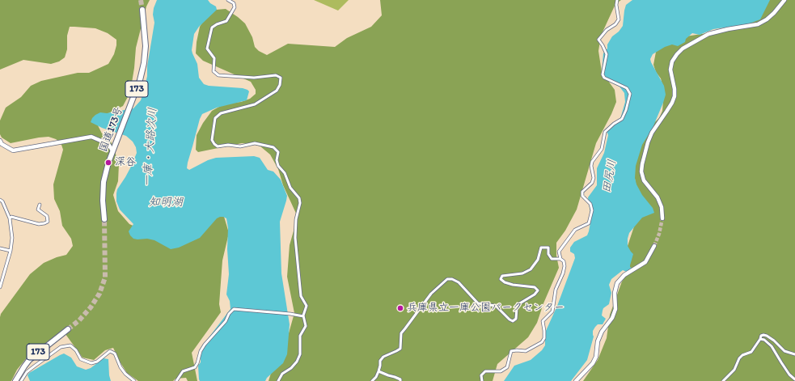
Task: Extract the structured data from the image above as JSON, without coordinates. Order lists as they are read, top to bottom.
{
  "streets": {
    "highway": ["173", "国道173号"]
  },
  "water": ["一庫・大路次川", "田尻川", "知明湖"],
  "places": ["深谷", "兵庫県立一庫公園パークセンター"]
}
